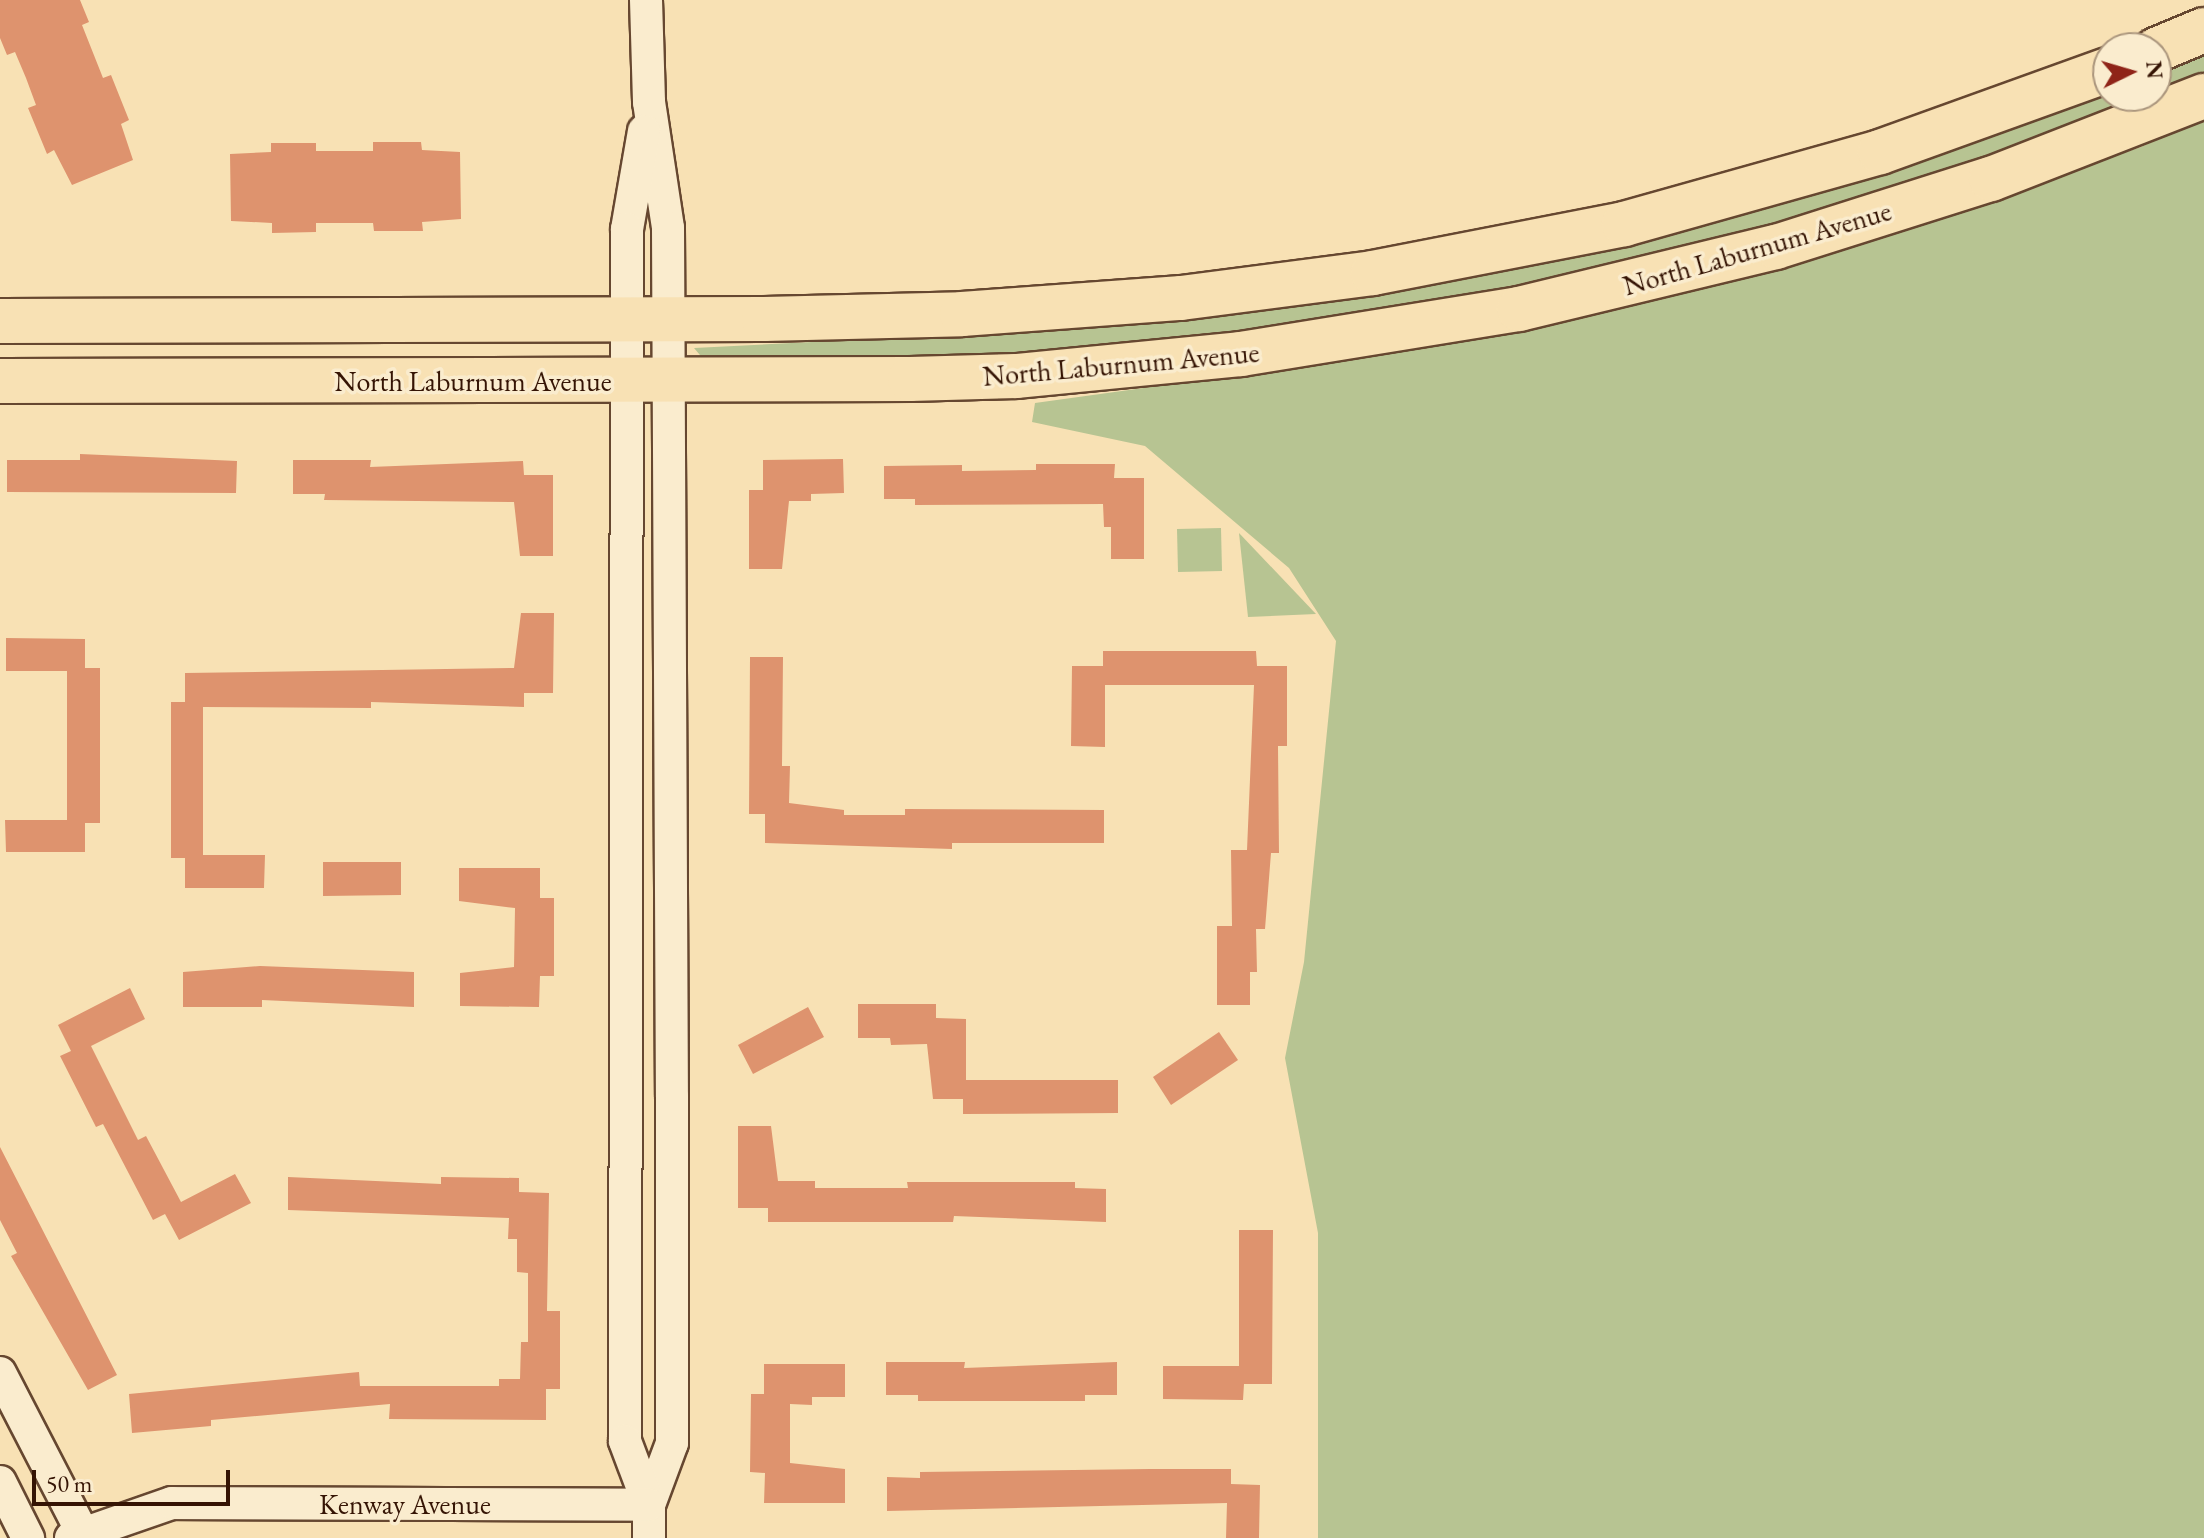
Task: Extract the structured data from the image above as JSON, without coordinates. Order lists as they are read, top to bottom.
{
  "streets": {
    "main road": ["North Laburnum Avenue"],
    "street": ["Kenway Avenue"]
  },
  "scale_bar": "50 m",
  "north": "right"
}
